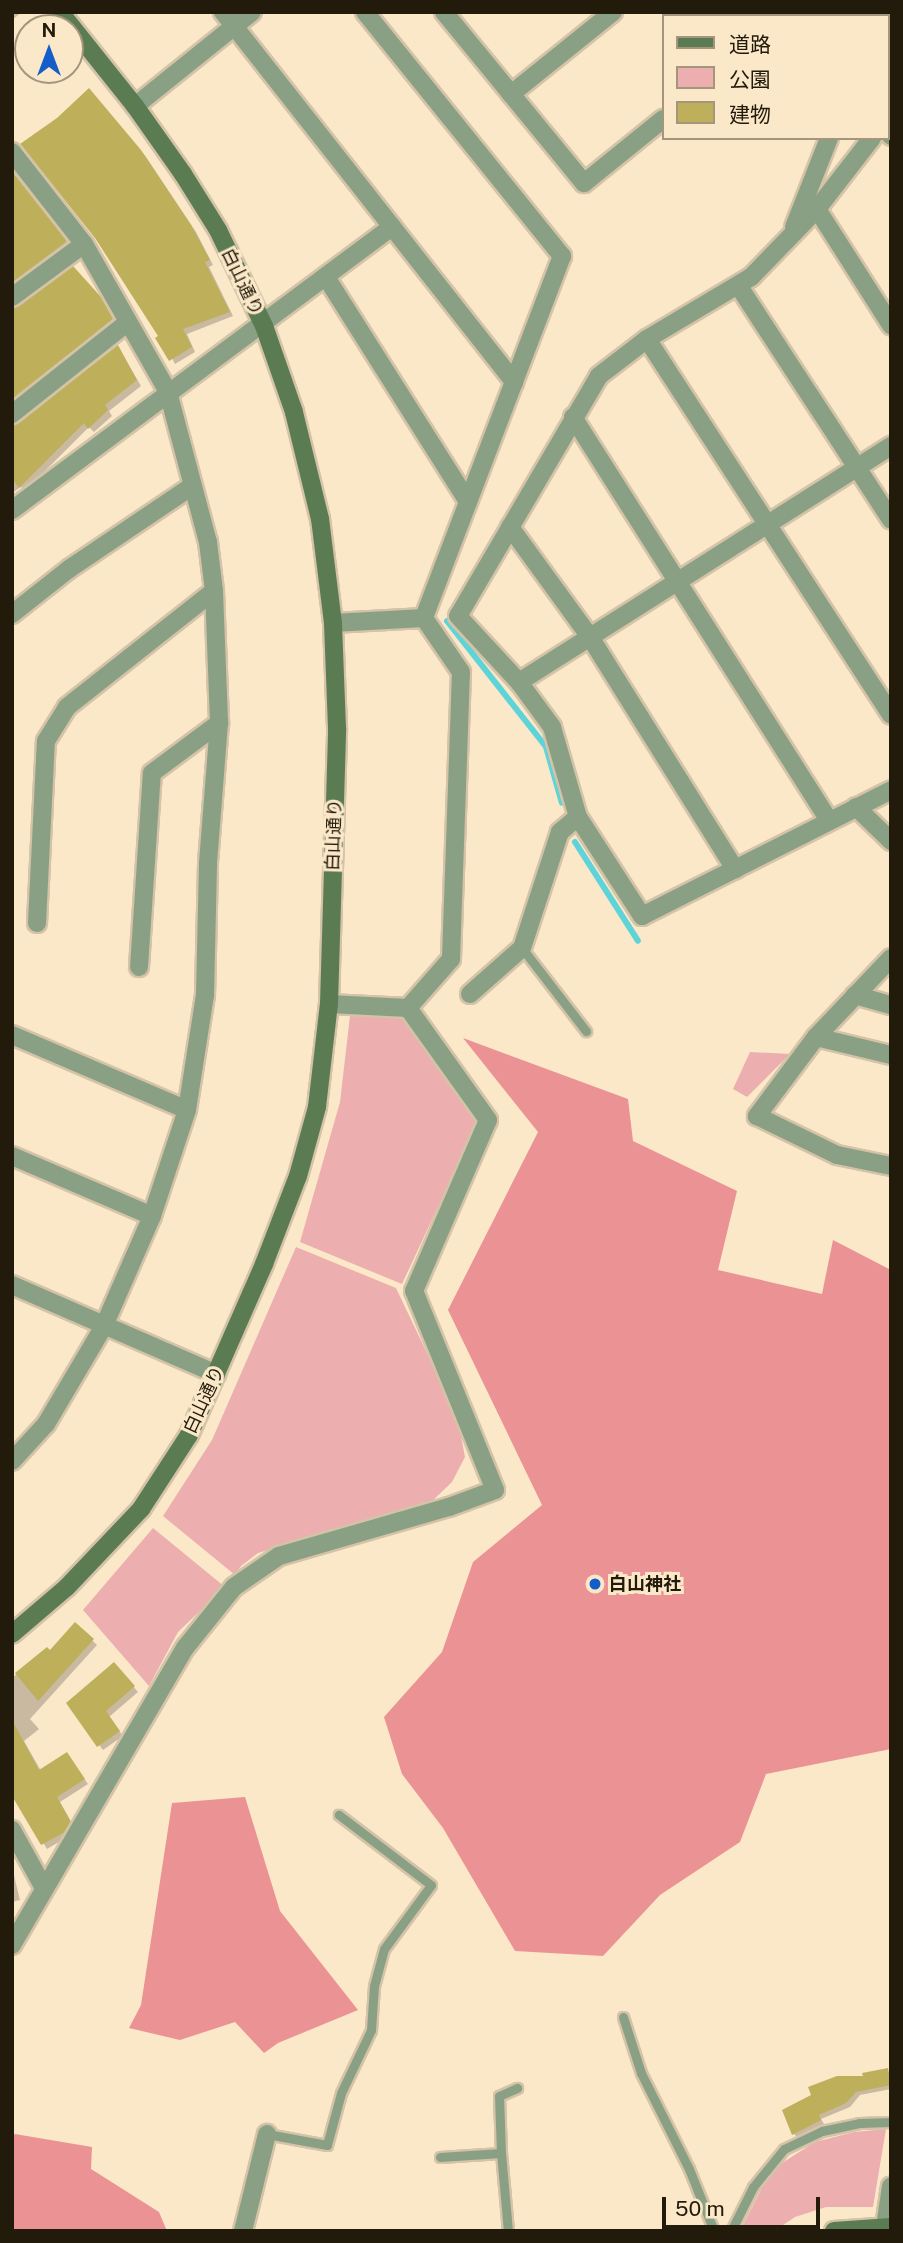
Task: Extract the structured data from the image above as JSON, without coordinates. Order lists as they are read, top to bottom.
{
  "streets": {
    "street": ["白山通り"]
  },
  "places": ["白山神社"],
  "legend": ["道路", "公園", "建物"],
  "scale_bar": "50 m",
  "north": "top"
}
